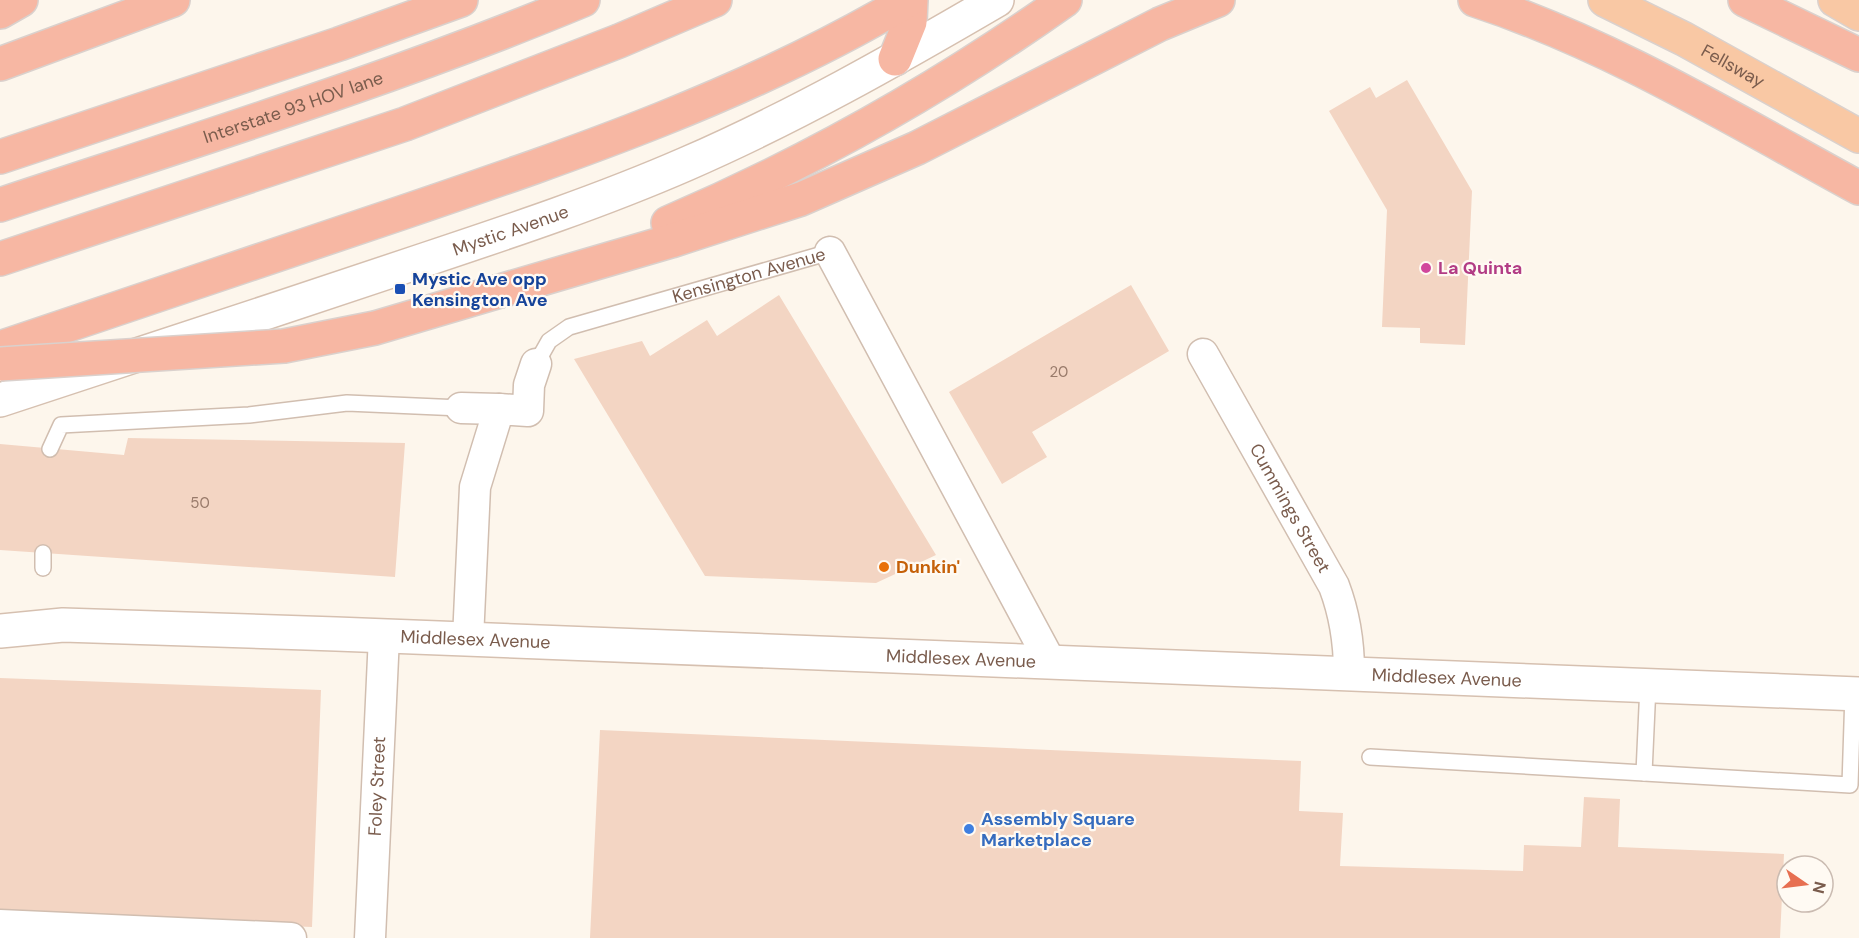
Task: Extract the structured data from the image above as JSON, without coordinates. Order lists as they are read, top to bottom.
{
  "streets": {
    "highway": ["Fellsway", "Interstate 93 HOV lane"],
    "main road": ["Mystic Avenue", "Middlesex Avenue"],
    "street": ["Kensington Avenue", "Cummings Street", "Foley Street"]
  },
  "crossings": [
    ["Kensington Avenue", "Middlesex Avenue"],
    ["Cummings Street", "Middlesex Avenue"],
    ["Middlesex Avenue", "Foley Street"]
  ],
  "places": {
    "other": ["La Quinta", "Dunkin'", "Assembly Square Marketplace"],
    "transit": ["Mystic Ave opp Kensington Ave"]
  },
  "house_numbers": ["20", "50"],
  "north": "right"
}
